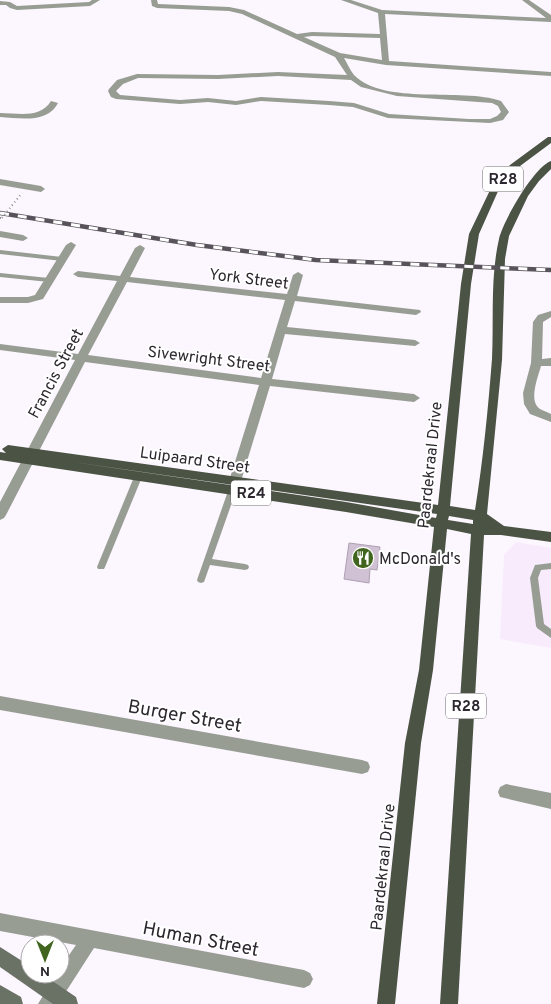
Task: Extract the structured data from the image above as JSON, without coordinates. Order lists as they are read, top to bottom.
{
  "streets": {
    "main road": [
      "R28",
      "Luipaard Street",
      "Paardekraal Drive",
      "R24"
    ],
    "street": [
      "York Street",
      "Sivewright Street",
      "Francis Street",
      "Burger Street",
      "Human Street"
    ]
  },
  "crossings": [
    ["R28", "Luipaard Street"],
    ["York Street", "Francis Street"],
    ["Sivewright Street", "Francis Street"],
    ["Francis Street", "Luipaard Street"],
    ["Luipaard Street", "Paardekraal Drive"]
  ],
  "places": {
    "restaurant": ["McDonald's"]
  },
  "north": "bottom"
}
